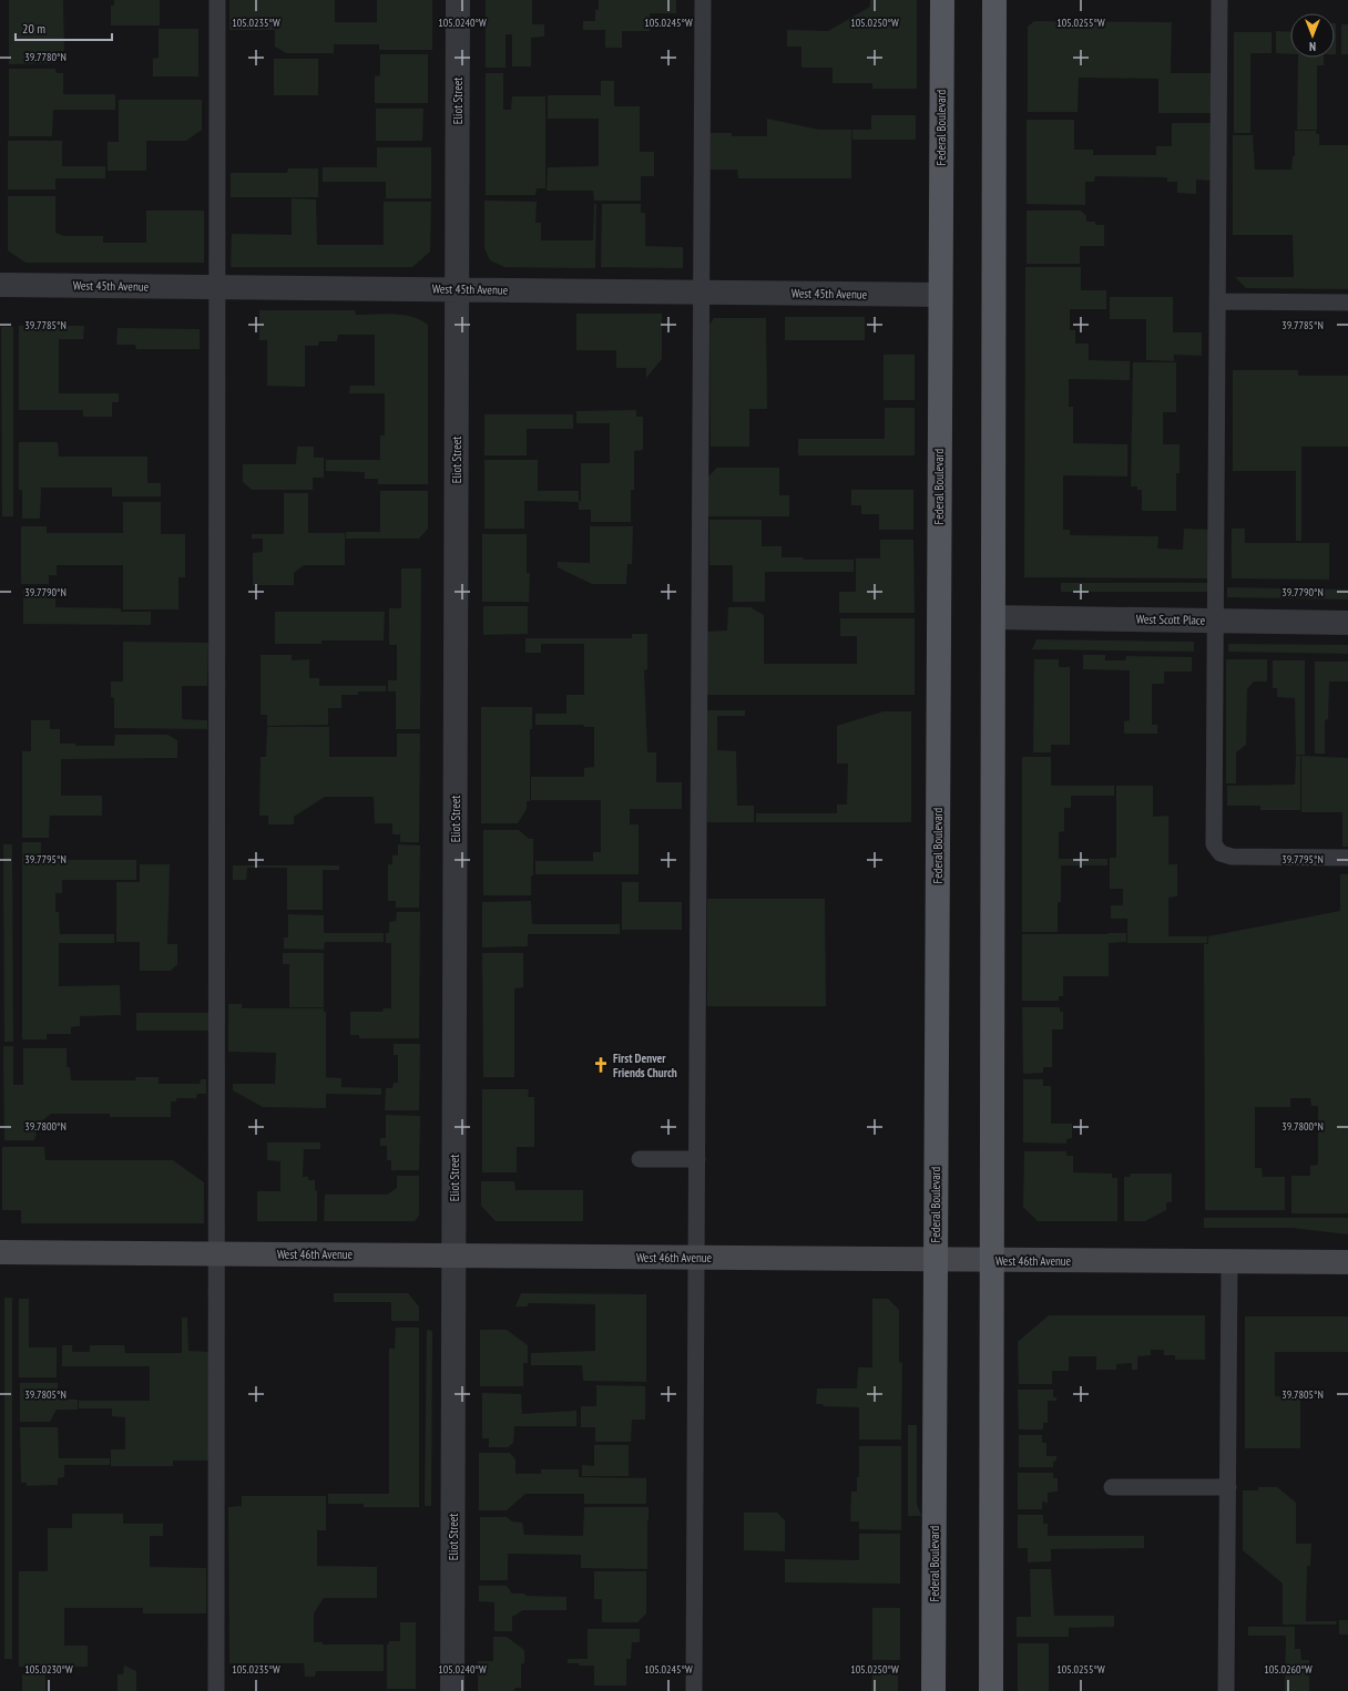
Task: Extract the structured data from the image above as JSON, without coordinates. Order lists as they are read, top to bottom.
{
  "streets": {
    "main road": ["Federal Boulevard"],
    "street": [
      "Eliot Street",
      "West 45th Avenue",
      "West Scott Place",
      "West 46th Avenue"
    ]
  },
  "crossings": [
    ["Eliot Street", "West 45th Avenue"],
    ["Eliot Street", "West 46th Avenue"],
    ["Federal Boulevard", "West 45th Avenue"],
    ["Federal Boulevard", "West 46th Avenue"]
  ],
  "places": {
    "church": ["First Denver Friends Church"]
  },
  "scale_bar": "20 m",
  "north": "bottom",
  "coordinates": [
    "105.0235°W",
    "105.0240°W",
    "105.0245°W",
    "105.0250°W",
    "105.0255°W",
    "39.7780°N",
    "39.7785°N",
    "39.7790°N",
    "39.7795°N",
    "39.7800°N",
    "39.7805°N",
    "105.0230°W",
    "105.0260°W"
  ]
}
